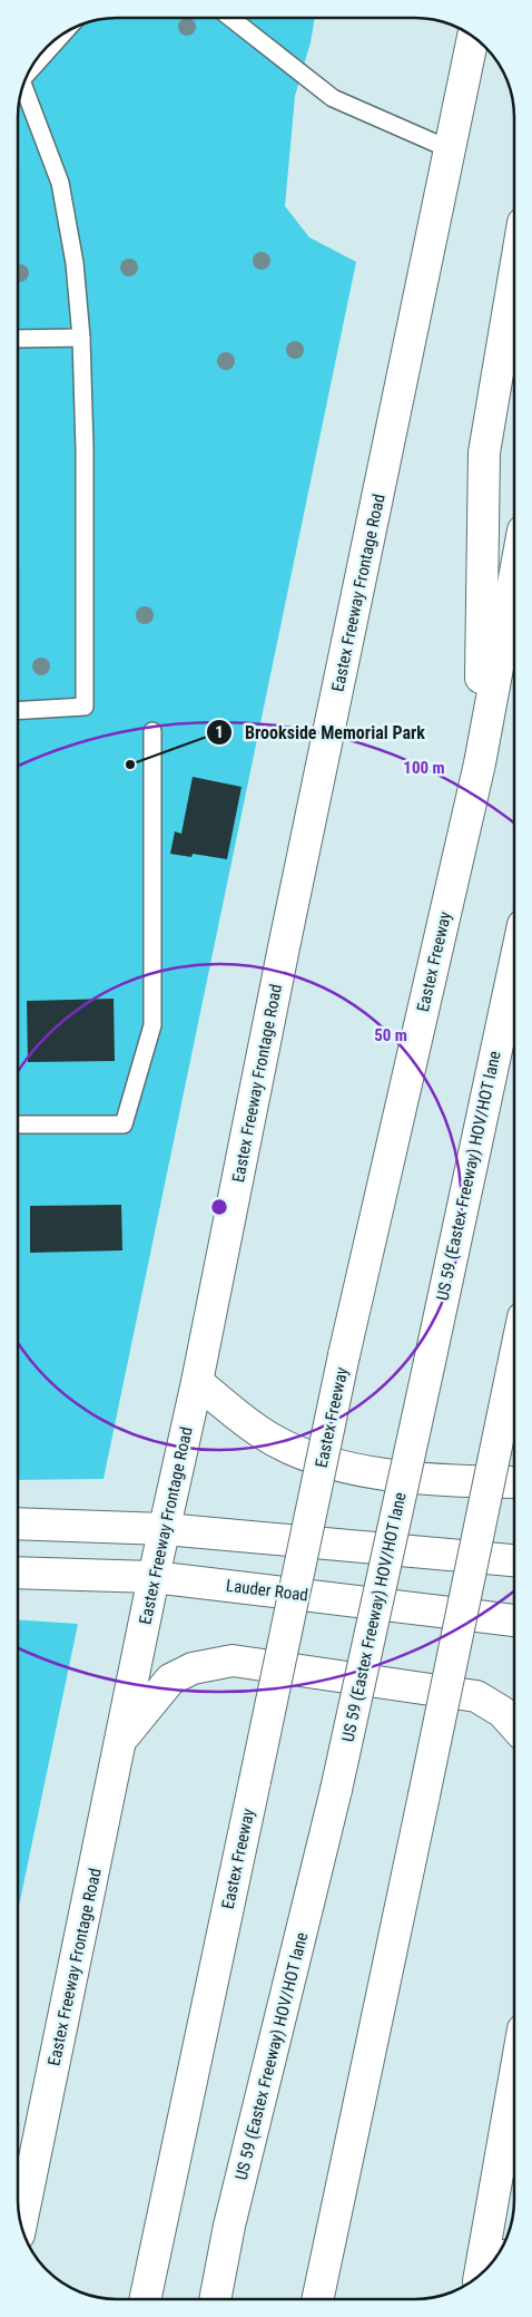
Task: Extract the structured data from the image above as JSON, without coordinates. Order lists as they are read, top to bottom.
{
  "streets": {
    "main road": [
      "Eastex Freeway Frontage Road",
      "Eastex Freeway",
      "US 59 (Eastex Freeway) HOV/HOT lane",
      "Lauder Road"
    ]
  },
  "crossings": [
    ["Eastex Freeway Frontage Road", "Lauder Road"]
  ],
  "places": ["Brookside Memorial Park"],
  "rings": ["100 m", "50 m"]
}
